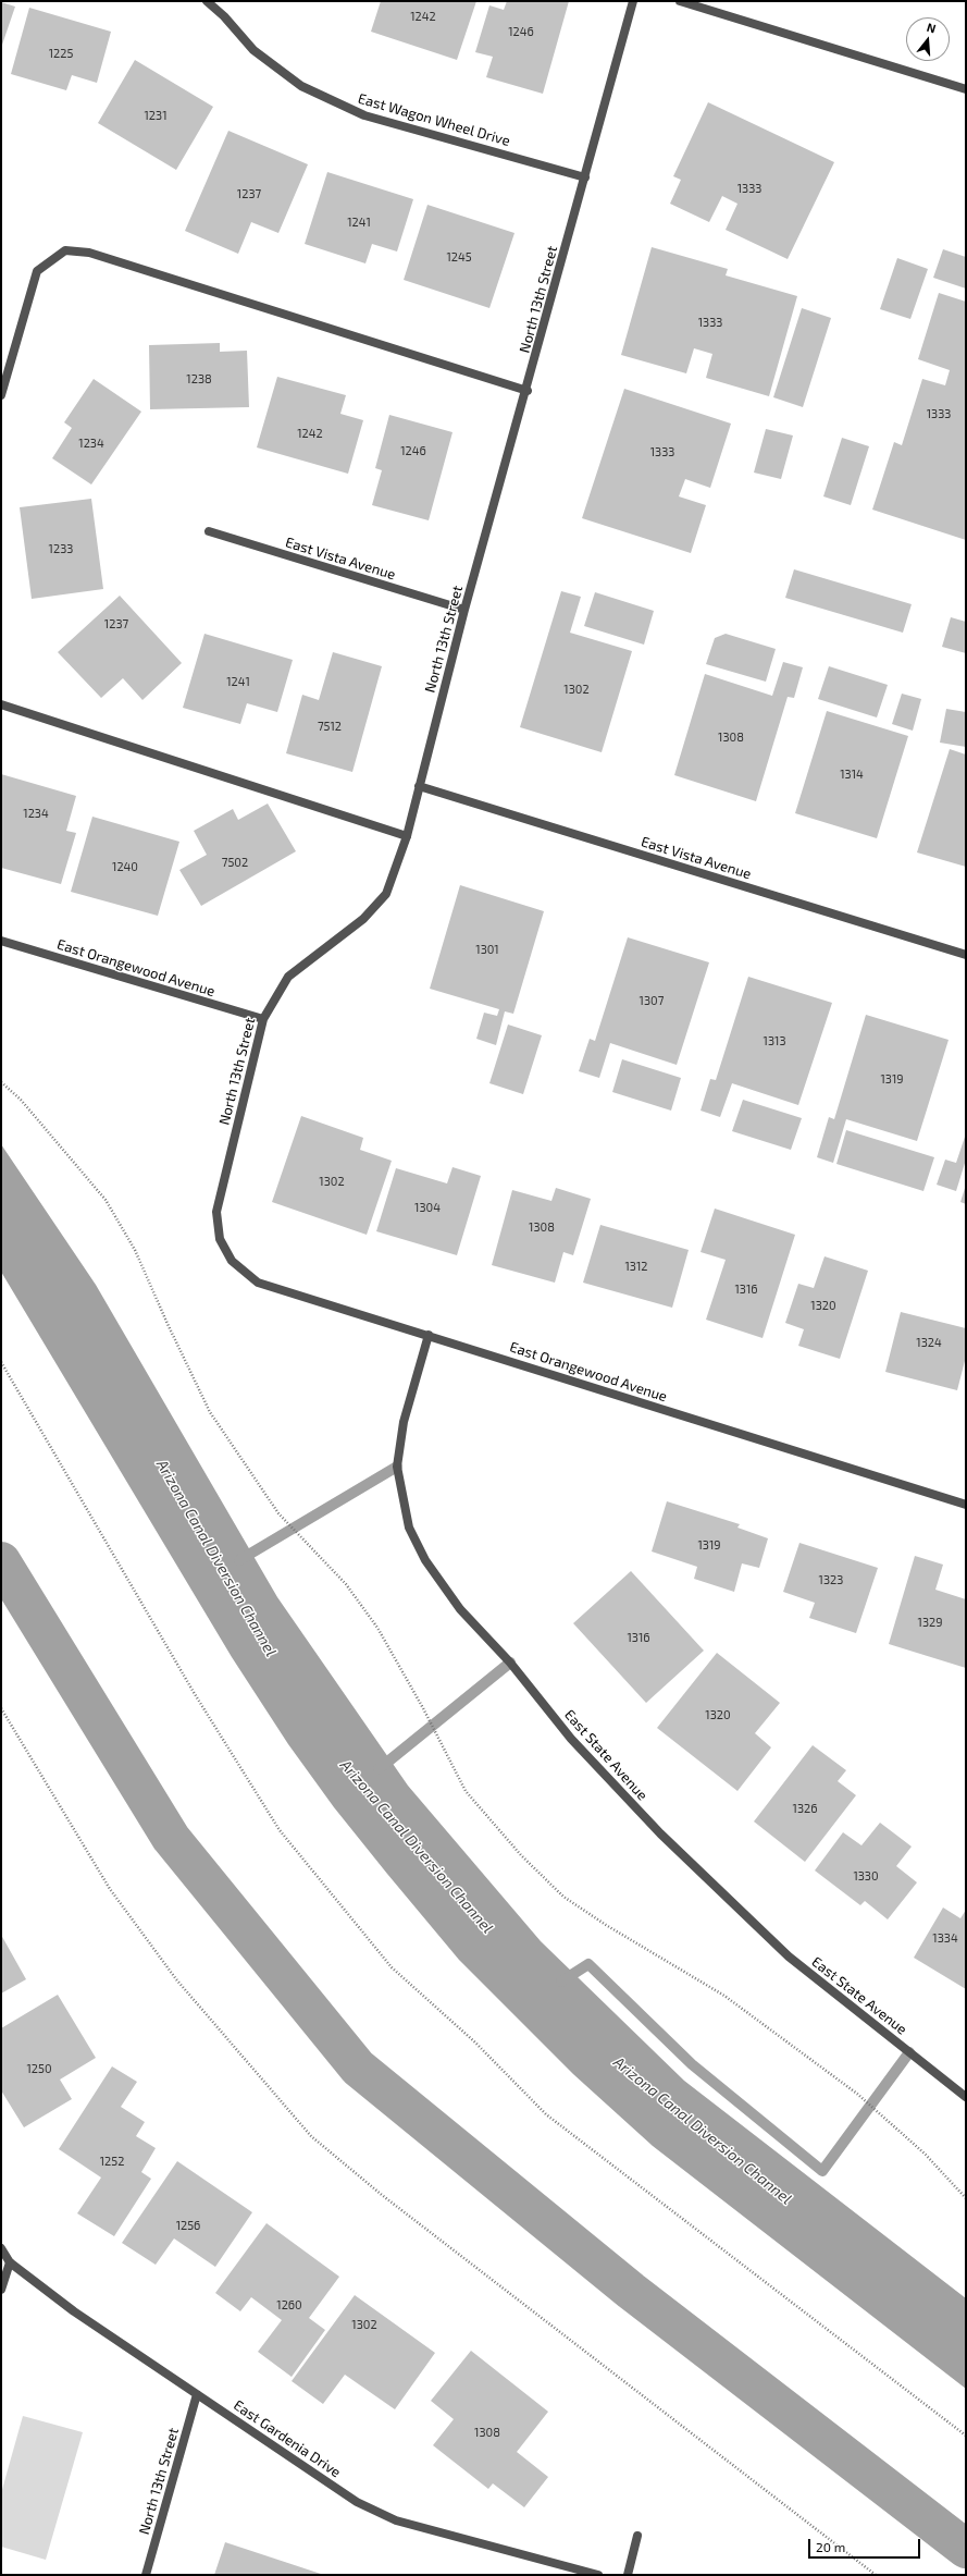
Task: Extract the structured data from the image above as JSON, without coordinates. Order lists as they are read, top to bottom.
{
  "streets": {
    "street": [
      "East Wagon Wheel Drive",
      "North 13th Street",
      "East Vista Avenue",
      "East Orangewood Avenue",
      "East State Avenue",
      "East Gardenia Drive"
    ]
  },
  "crossings": [
    ["East Wagon Wheel Drive", "North 13th Street"],
    ["North 13th Street", "East Vista Avenue"],
    ["North 13th Street", "East Orangewood Avenue"],
    ["North 13th Street", "East Gardenia Drive"],
    ["East Orangewood Avenue", "East State Avenue"]
  ],
  "water": ["Arizona Canal Diversion Channel"],
  "house_numbers": [
    "1242",
    "1246",
    "1225",
    "1231",
    "1333",
    "1237",
    "1241",
    "1245",
    "1333",
    "1238",
    "1333",
    "1242",
    "1234",
    "1246",
    "1333",
    "1233",
    "1237",
    "1241",
    "1302",
    "7512",
    "1308",
    "1314",
    "1234",
    "7502",
    "1240",
    "1301",
    "1307",
    "1313",
    "1319",
    "1302",
    "1304",
    "1308",
    "1312",
    "1316",
    "1320",
    "1324",
    "1319",
    "1323",
    "1329",
    "1316",
    "1320",
    "1326",
    "1330",
    "1334",
    "1250",
    "1252",
    "1256",
    "1260",
    "1302",
    "1308"
  ],
  "scale_bar": "20 m",
  "north": "top"
}
